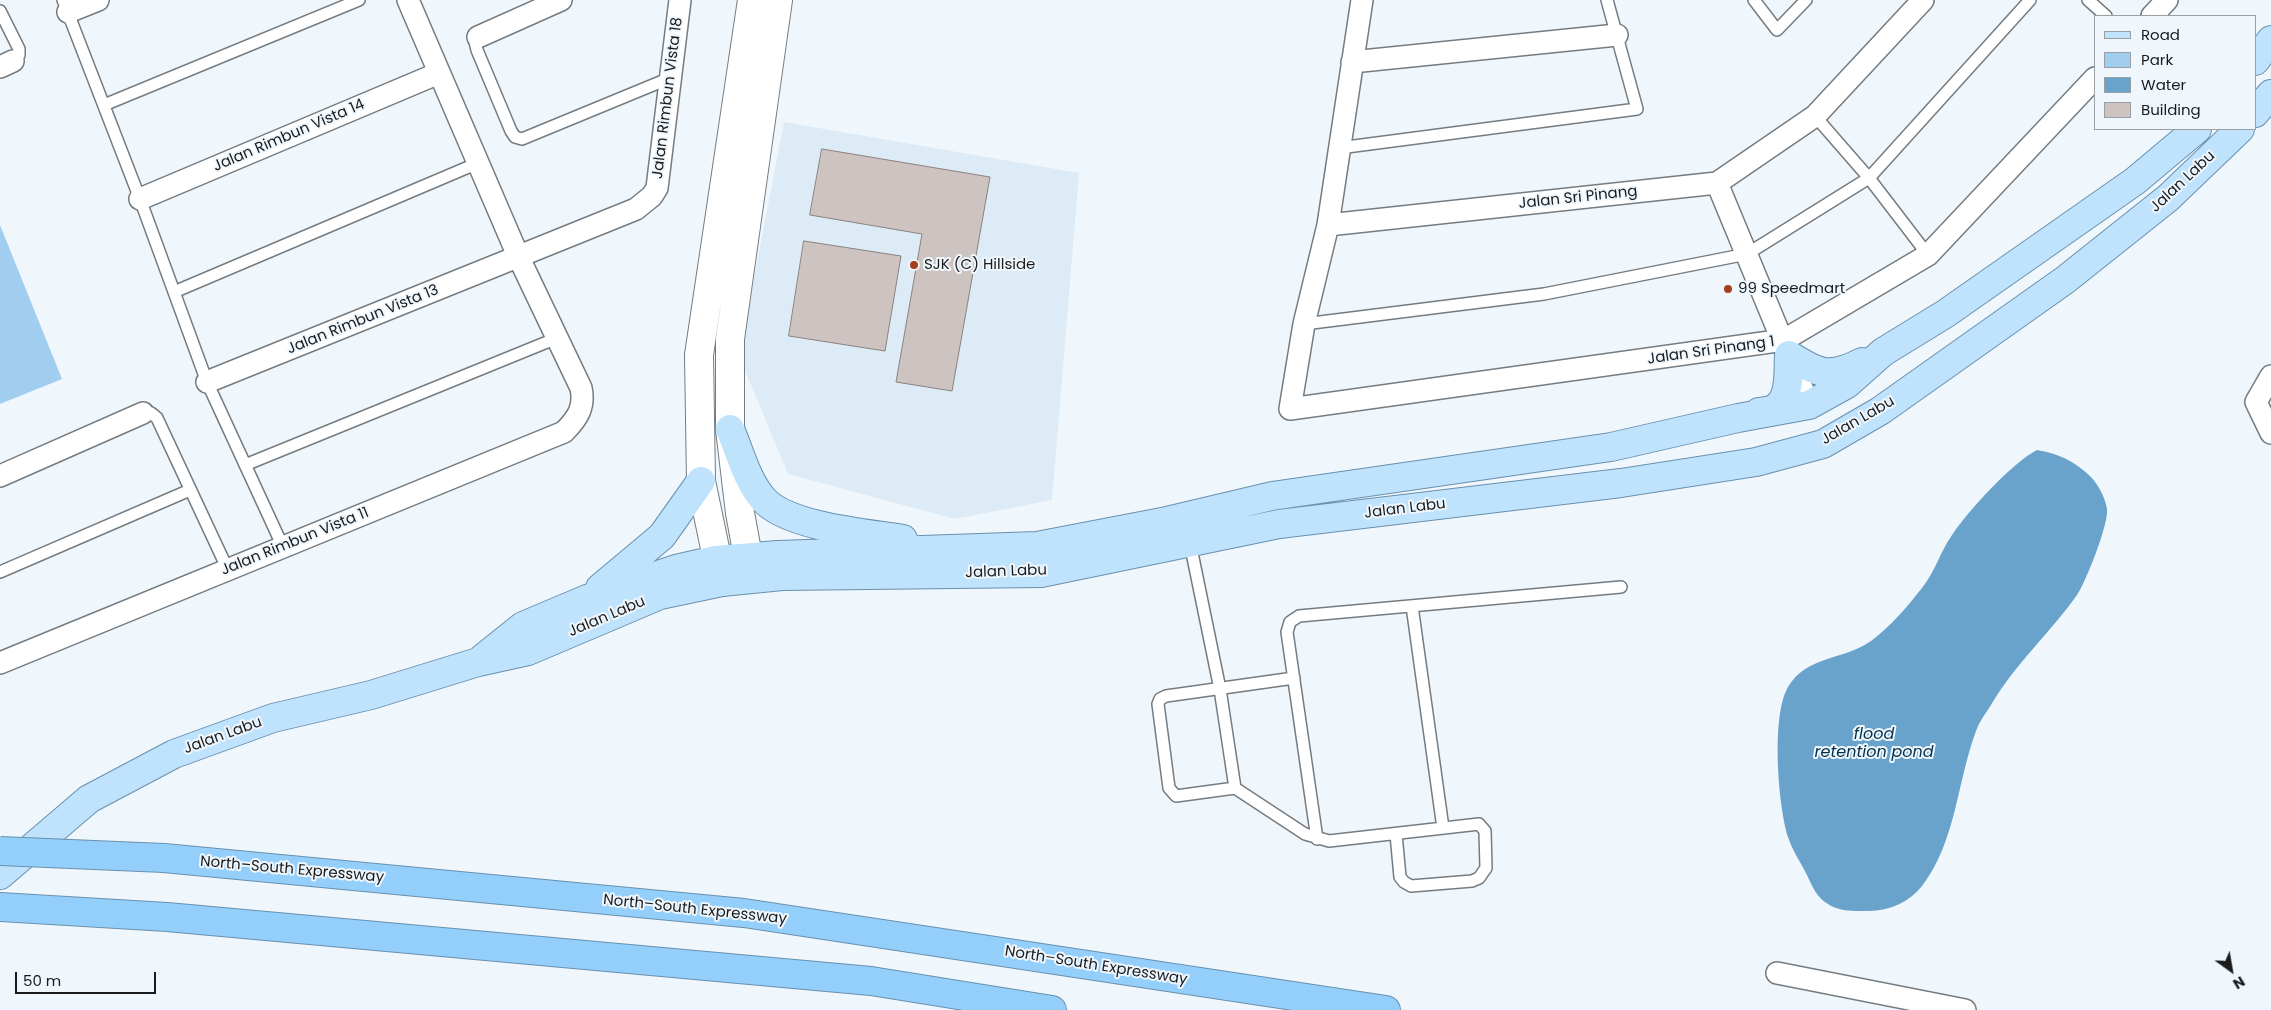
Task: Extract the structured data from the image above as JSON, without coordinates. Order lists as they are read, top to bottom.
{
  "streets": {
    "highway": ["North–South Expressway"],
    "main road": ["Jalan Labu"],
    "street": [
      "Jalan Rimbun Vista 18",
      "Jalan Rimbun Vista 14",
      "Jalan Sri Pinang",
      "Jalan Rimbun Vista 13",
      "Jalan Sri Pinang 1",
      "Jalan Rimbun Vista 11"
    ]
  },
  "crossings": [
    ["Jalan Rimbun Vista 18", "Jalan Rimbun Vista 13"]
  ],
  "water": ["flood retention pond"],
  "places": ["SJK (C) Hillside", "99 Speedmart"],
  "legend": [
    "Road",
    "Park",
    "Water",
    "Building"
  ],
  "scale_bar": "50 m",
  "north": "bottom right"
}
